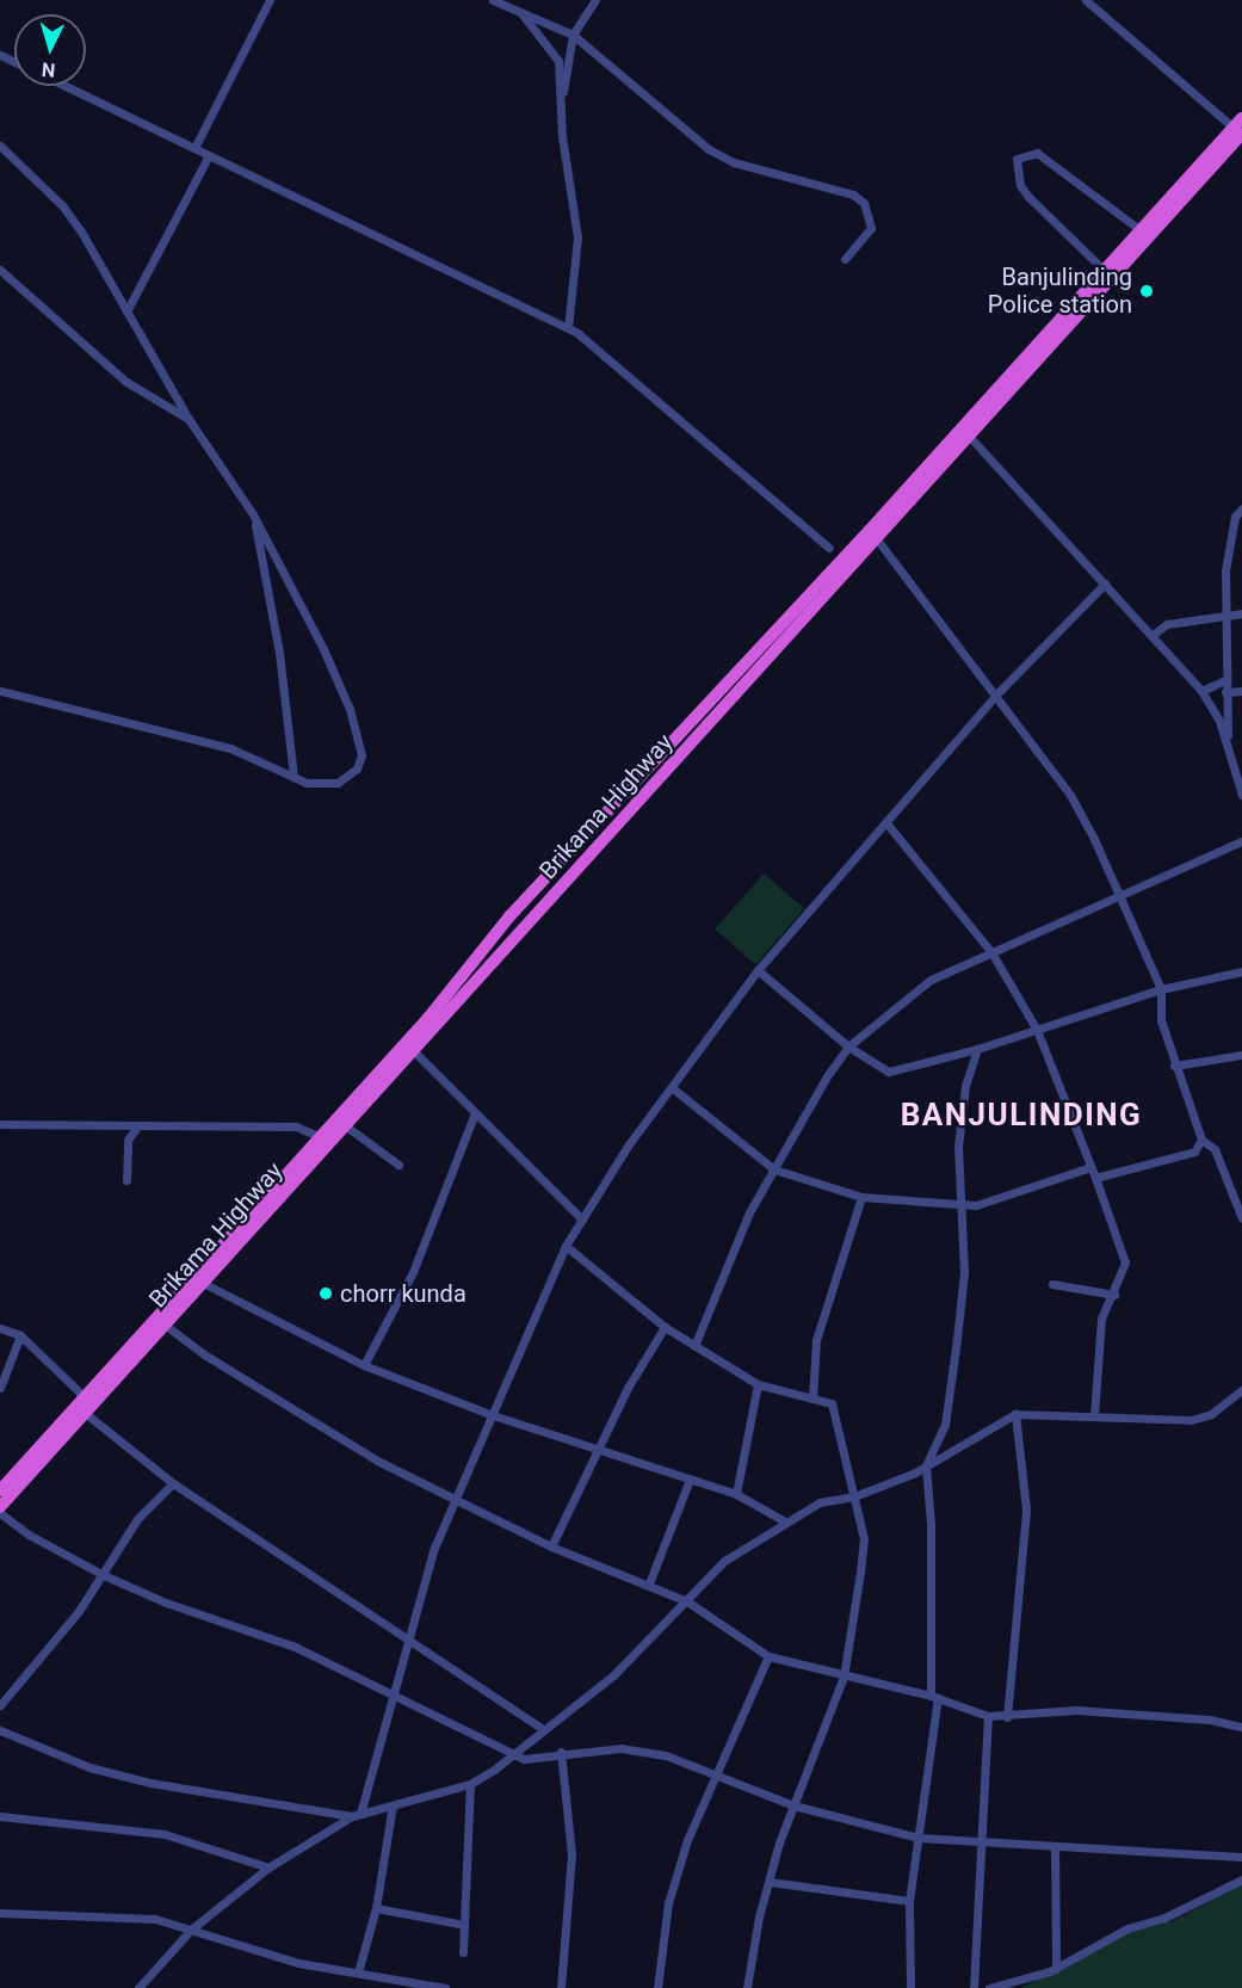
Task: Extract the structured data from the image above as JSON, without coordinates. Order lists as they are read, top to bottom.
{
  "streets": {
    "highway": ["Brikama Highway"]
  },
  "districts": ["BANJULINDING"],
  "places": ["Banjulinding Police station", "chorr kunda"],
  "north": "bottom"
}
